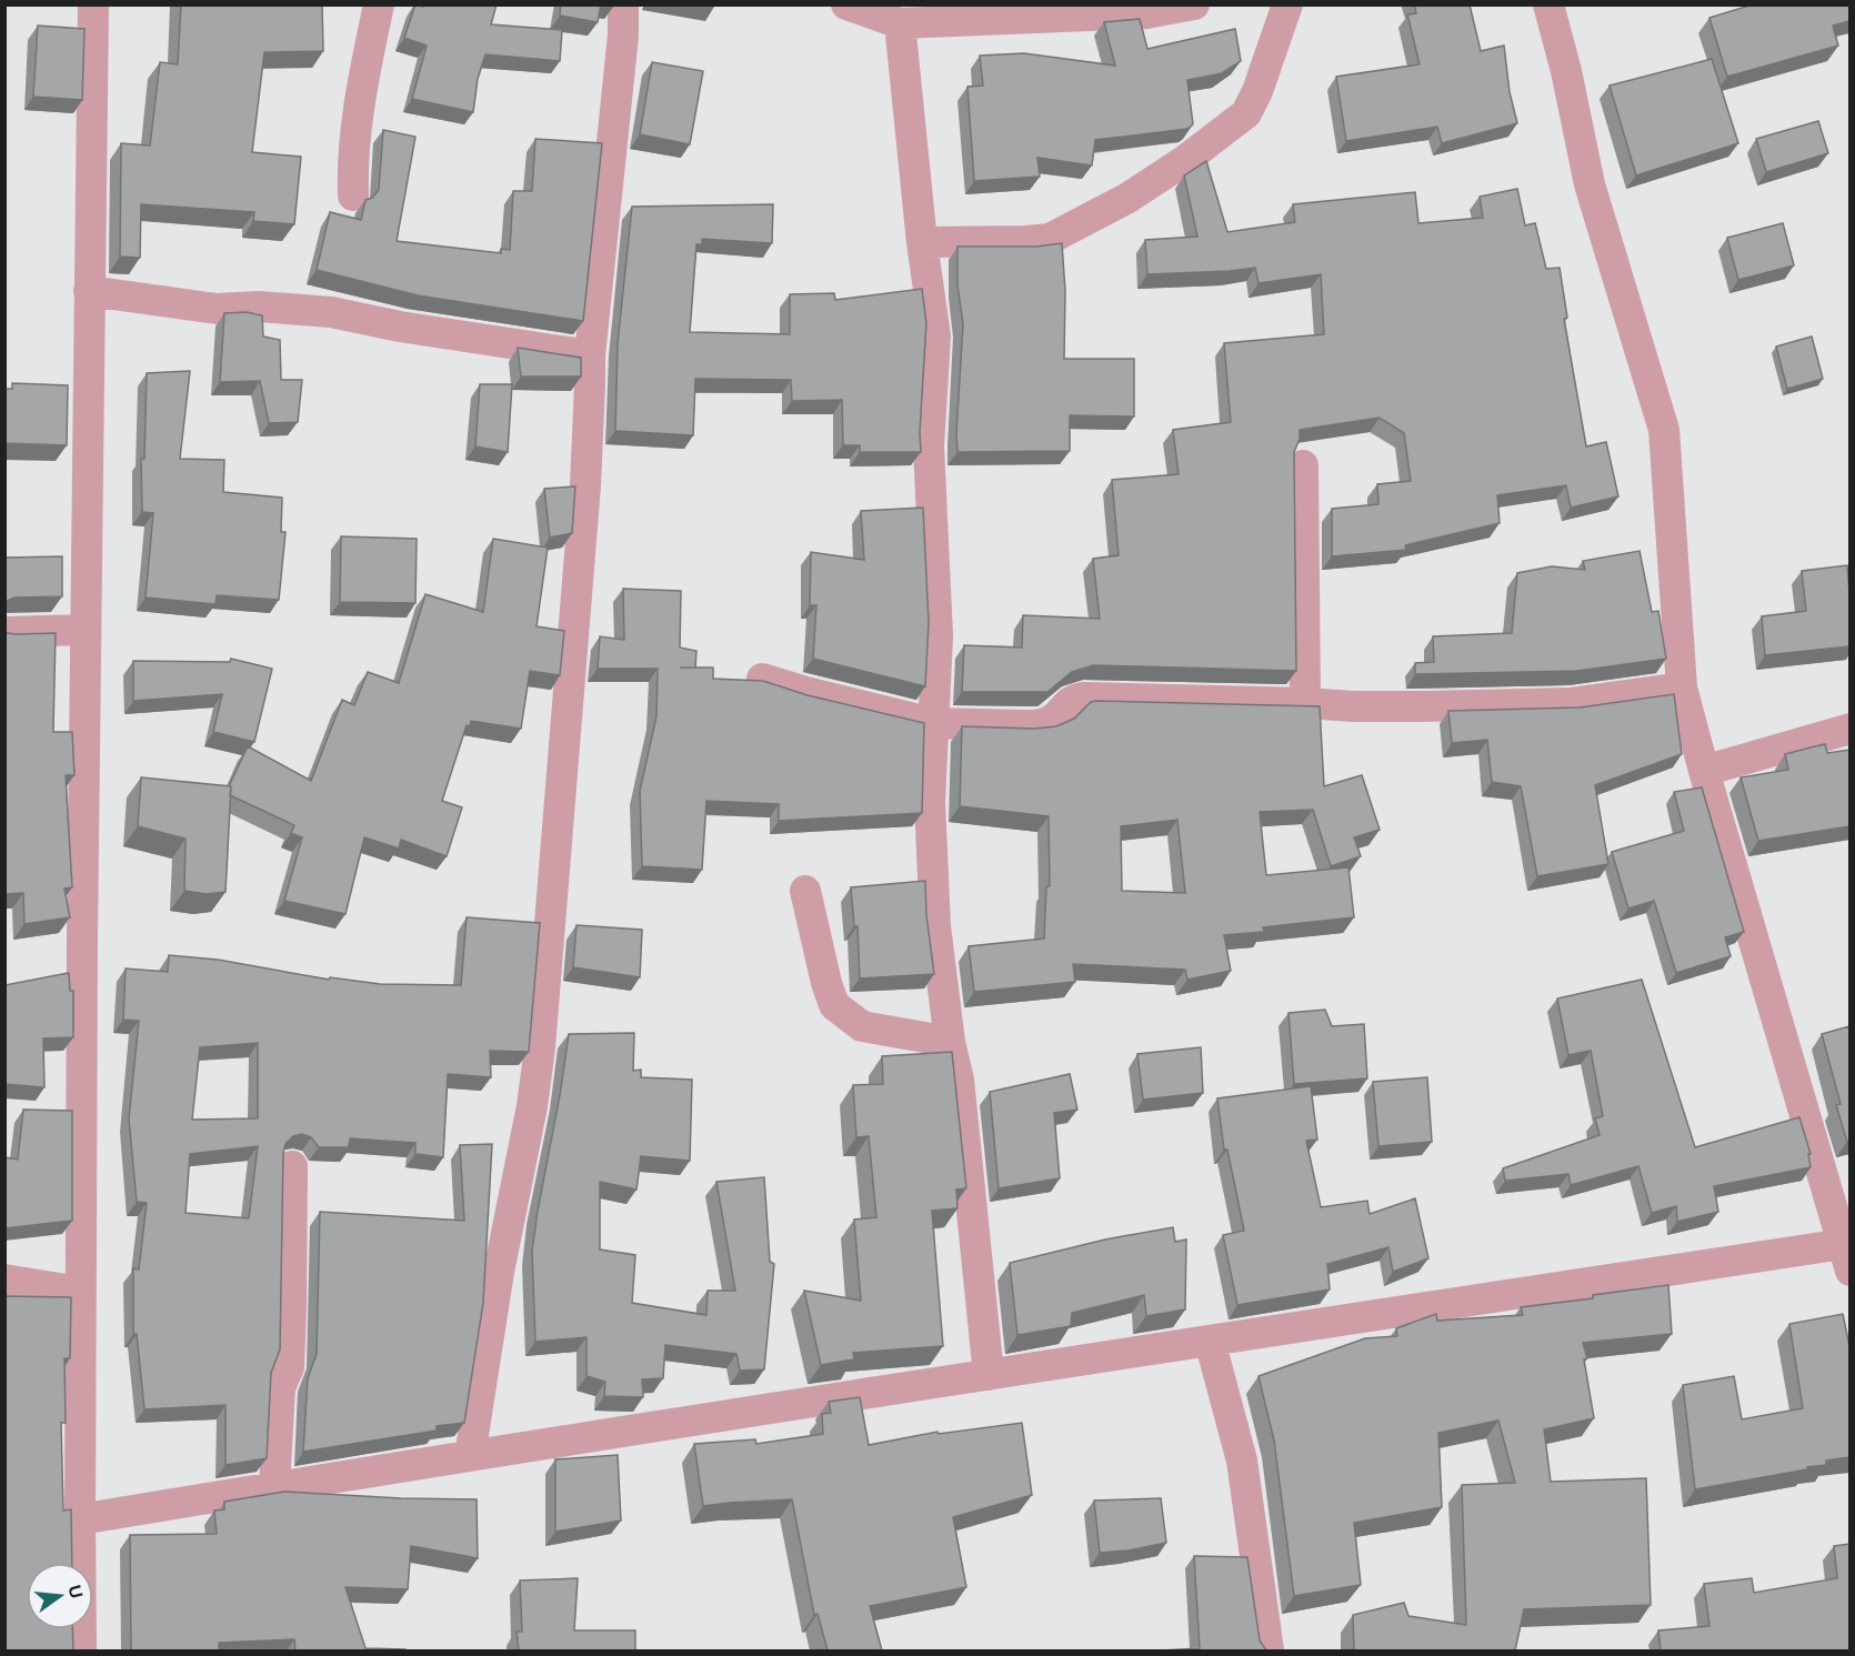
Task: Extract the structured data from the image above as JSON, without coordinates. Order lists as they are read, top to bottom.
{
  "north": "right"
}
